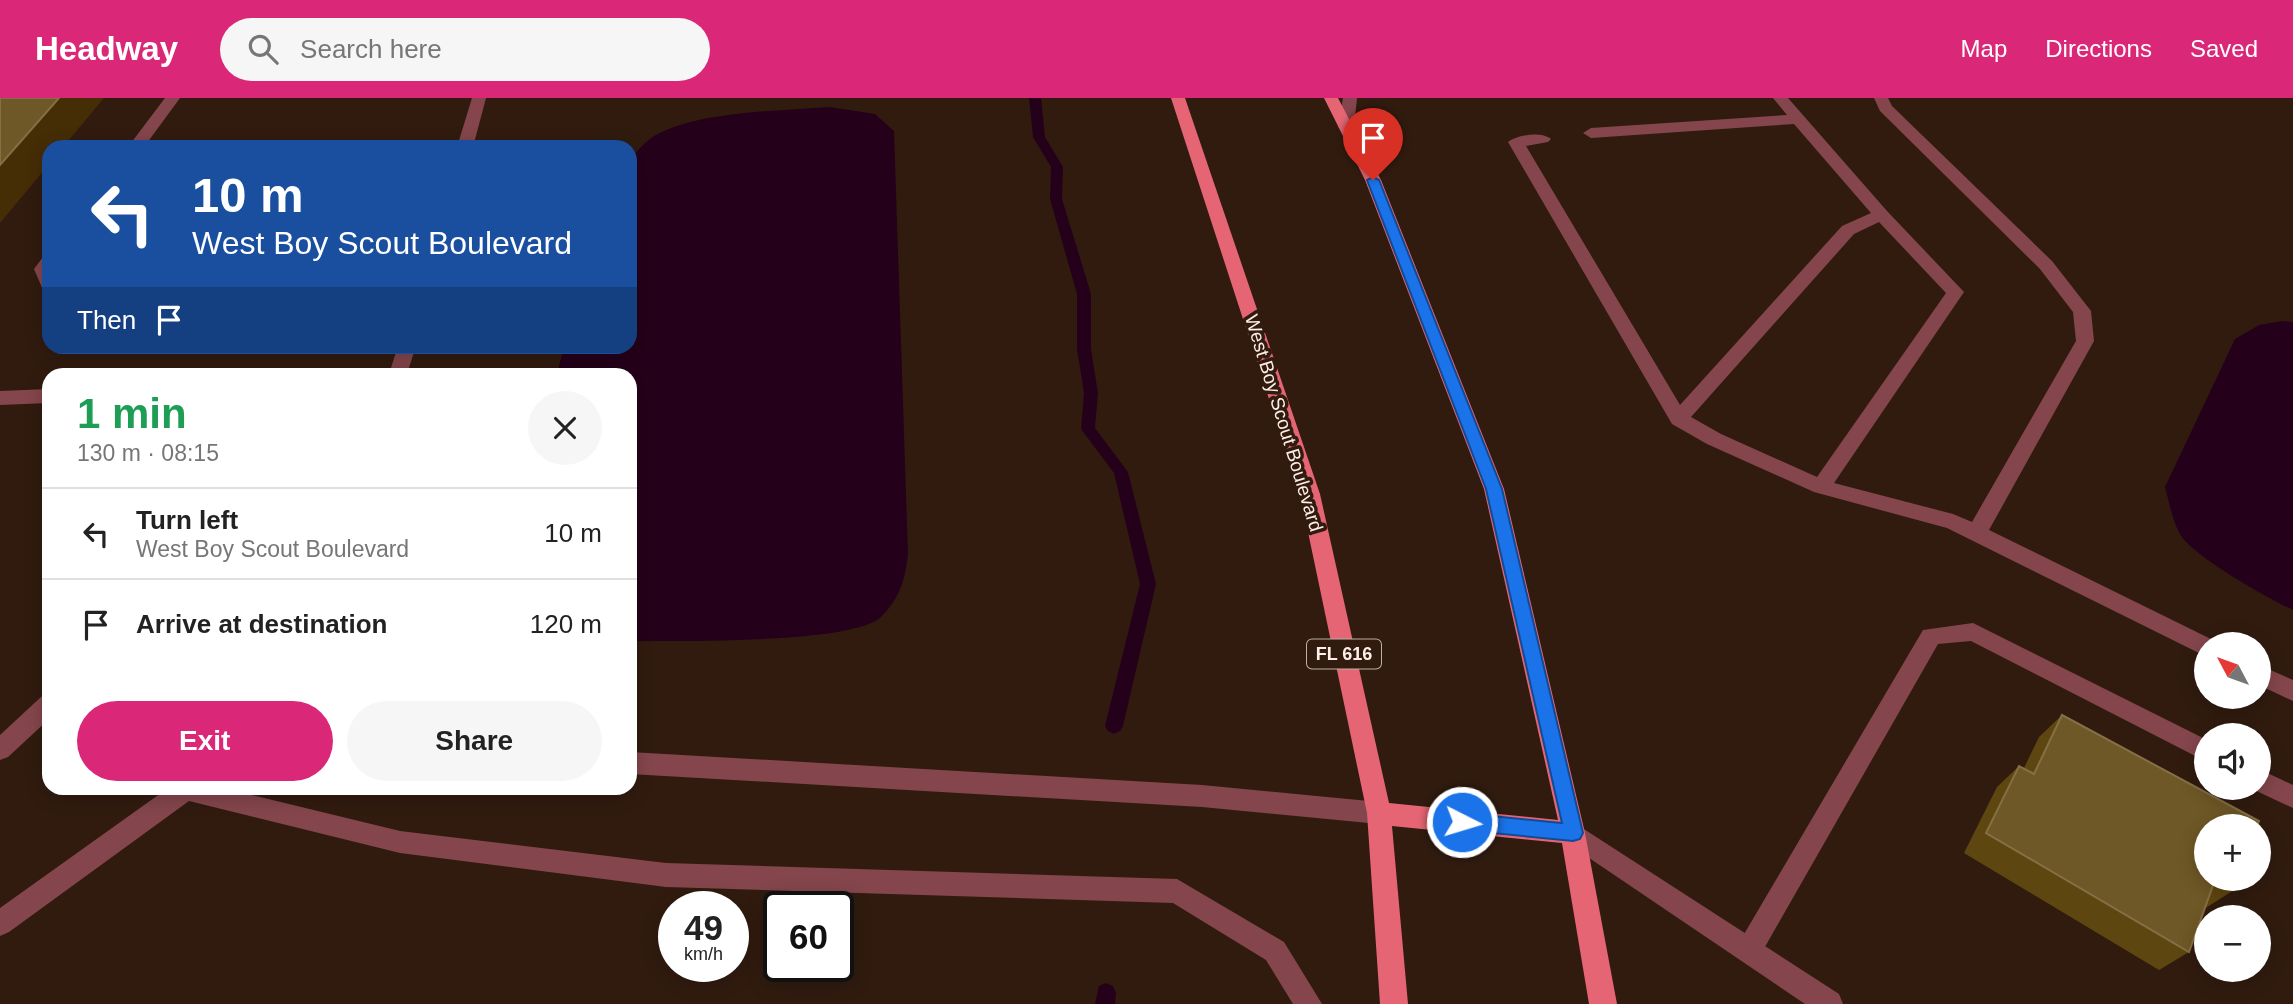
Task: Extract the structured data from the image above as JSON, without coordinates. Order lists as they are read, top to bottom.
{
  "streets": {
    "main road": ["West Boy Scout Boulevard", "FL 616"]
  },
  "north": "top left",
  "page": {
    "header": "Headway",
    "search": "Search here",
    "nav": ["Map", "Directions", "Saved"],
    "turn": ["10 m", "West Boy Scout Boulevard"],
    "then": "Then",
    "heading": ["1 min", "130 m · 08:15"],
    "list": [
      {
        "name": "Turn left",
        "note": "West Boy Scout Boulevard",
        "value": "10 m"
      },
      {
        "name": "Arrive at destination",
        "value": "120 m"
      }
    ],
    "map_buttons": ["+", "−"],
    "buttons": ["Exit", "Share"],
    "speed": "49 km/h",
    "limit": "60"
  }
}
